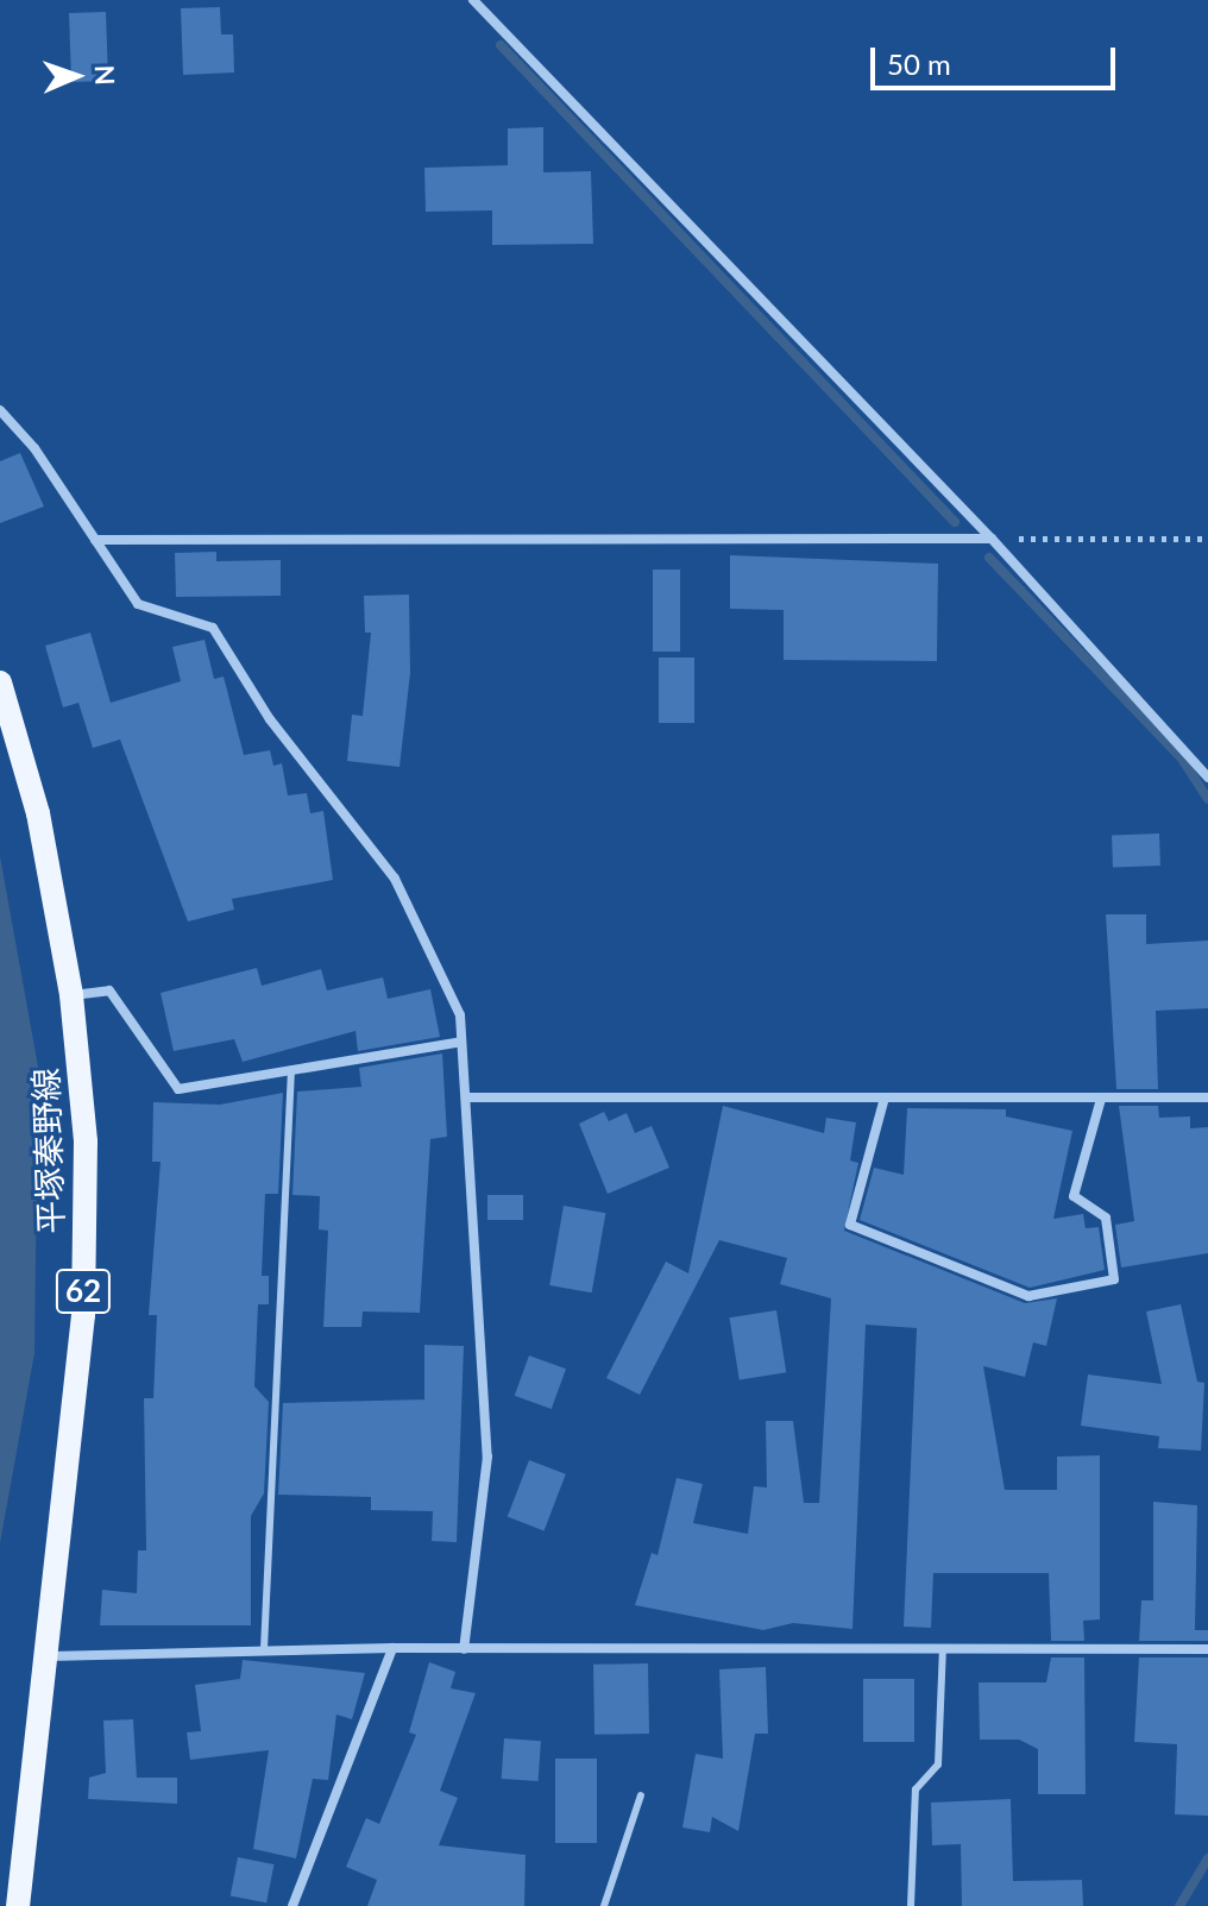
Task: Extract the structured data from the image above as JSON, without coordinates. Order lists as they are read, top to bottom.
{
  "streets": {
    "main road": ["平塚秦野線", "62"]
  },
  "scale_bar": "50 m",
  "north": "right"
}
